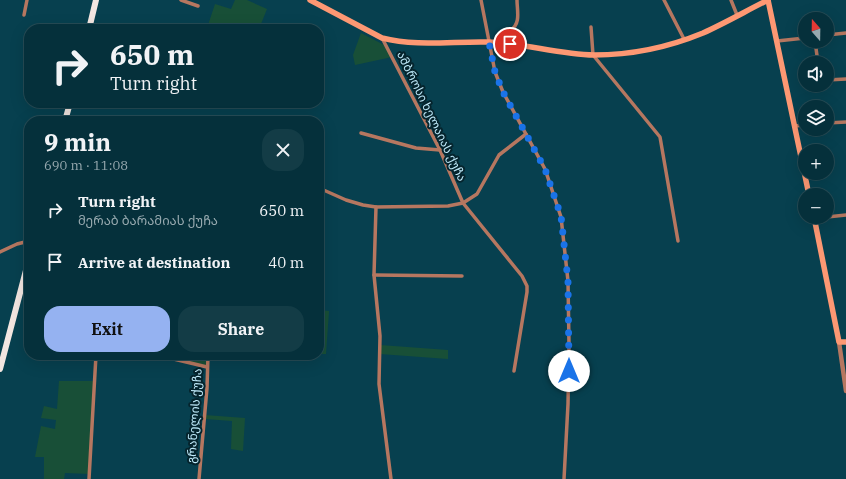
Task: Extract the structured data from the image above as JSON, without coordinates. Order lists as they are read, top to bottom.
{
  "streets": {
    "street": ["ამბროსი ხელაიას ქუჩა", "გრანელის ქუჩა"]
  },
  "north": "top",
  "page": {
    "map_buttons": ["+", "−"],
    "turn": ["650 m", "Turn right"],
    "heading": ["9 min", "690 m · 11:08"],
    "list": [
      {
        "name": "Turn right",
        "note": "მერაბ ბარამიას ქუჩა",
        "value": "650 m"
      },
      {
        "name": "Arrive at destination",
        "value": "40 m"
      }
    ],
    "buttons": ["Exit", "Share"]
  }
}
